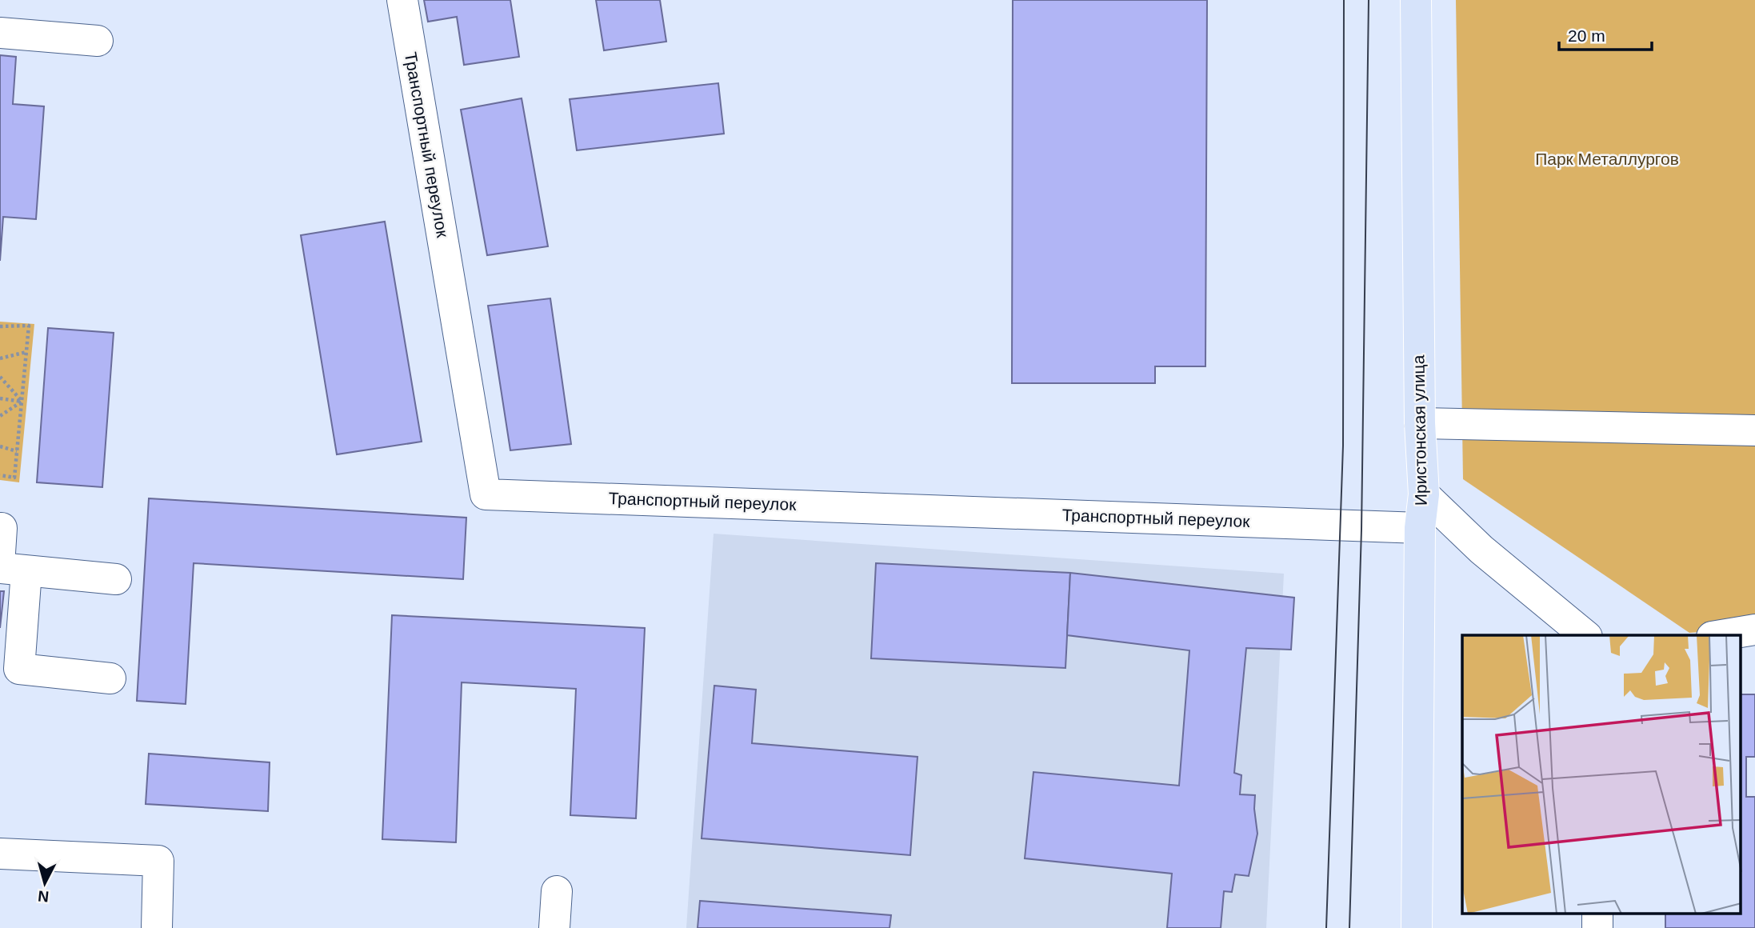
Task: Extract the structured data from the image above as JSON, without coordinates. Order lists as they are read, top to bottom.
{
  "streets": {
    "main road": ["Иристонская улица"],
    "street": ["Транспортный переулок"]
  },
  "crossings": [
    ["Транспортный переулок", "Иристонская улица"]
  ],
  "parks": ["Парк Металлургов"],
  "scale_bar": "20 m",
  "north": "bottom"
}
